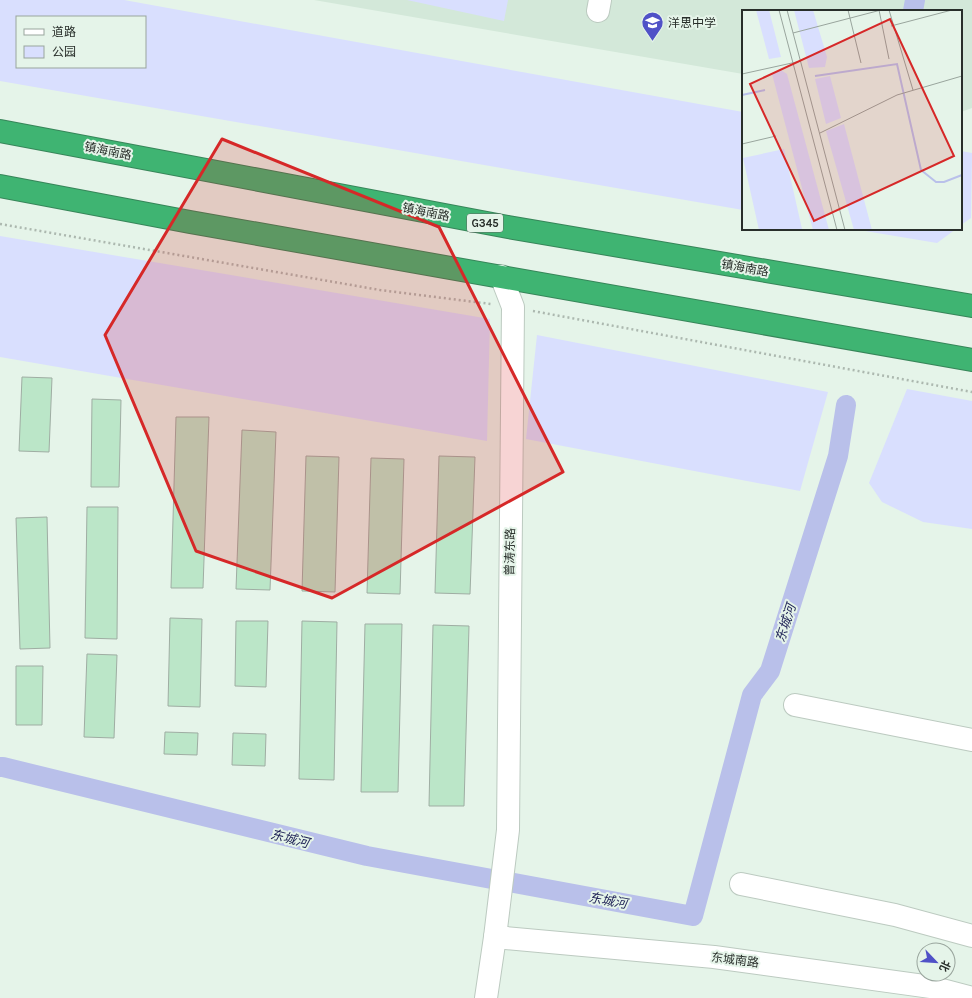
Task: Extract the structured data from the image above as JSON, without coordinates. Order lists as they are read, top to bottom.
{
  "streets": {
    "highway": ["镇海南路", "G345"],
    "street": ["曾涛东路", "东城南路"]
  },
  "crossings": [
    ["曾涛东路", "东城南路"]
  ],
  "water": ["东城河"],
  "places": {
    "school or university": ["洋思中学"]
  },
  "legend": ["道路", "公园"],
  "north": "bottom right"
}
